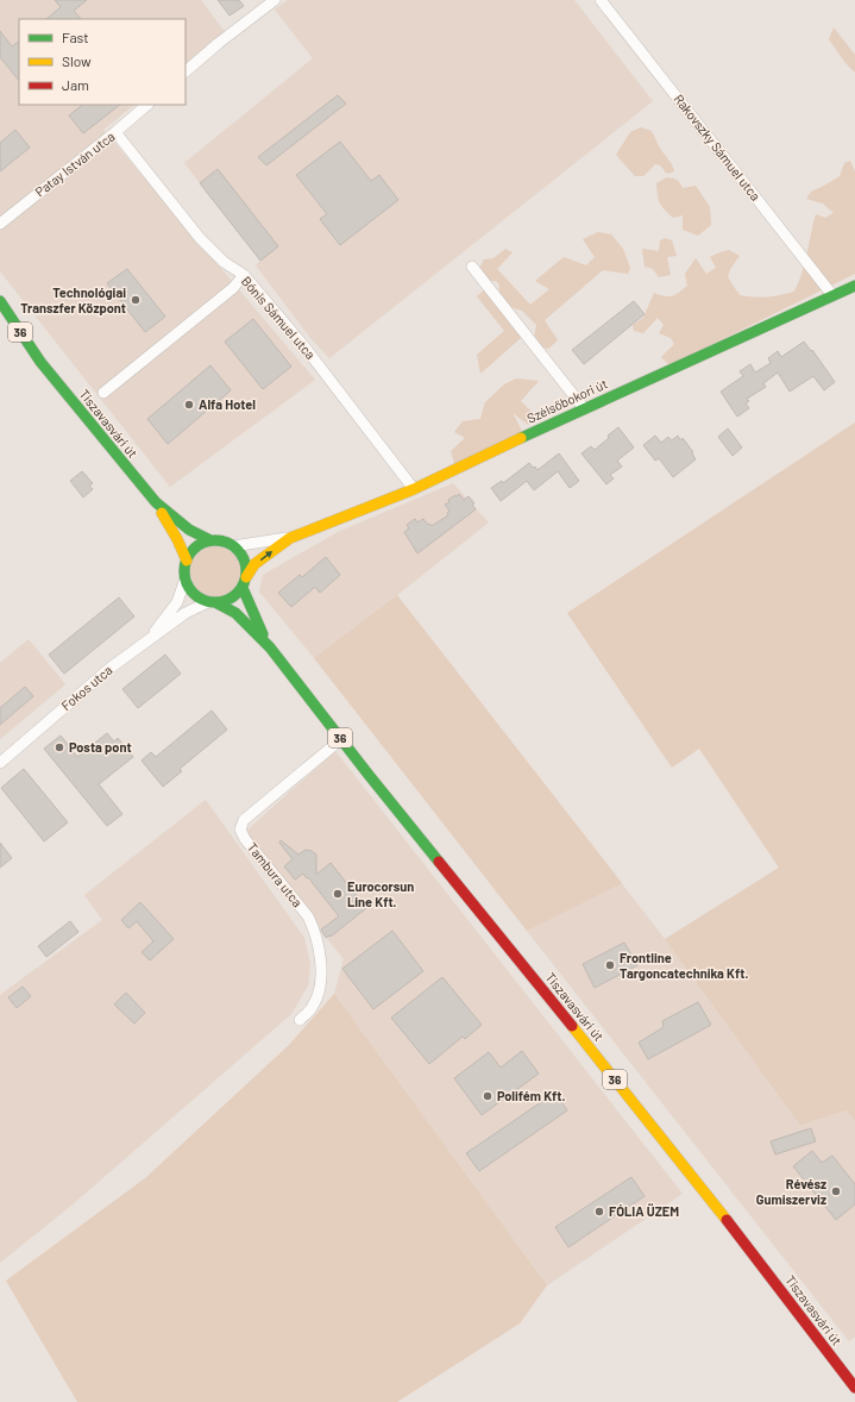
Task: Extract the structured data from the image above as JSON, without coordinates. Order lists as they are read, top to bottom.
{
  "streets": {
    "main road": ["36", "Szélsőbokori út", "Tiszavasvári út"],
    "street": [
      "Rakovszky Sámuel utca",
      "Patay István utca",
      "Bónis Sámuel utca",
      "Fokos utca",
      "Tambura utca"
    ]
  },
  "crossings": [
    ["Rakovszky Sámuel utca", "Szélsőbokori út"],
    ["Patay István utca", "Bónis Sámuel utca"],
    ["Bónis Sámuel utca", "Szélsőbokori út"],
    ["36", "Szélsőbokori út"],
    ["36", "Tiszavasvári út"],
    ["36", "Fokos utca"],
    ["Szélsőbokori út", "Fokos utca"],
    ["Tiszavasvári út", "Tambura utca"]
  ],
  "places": [
    "Technológiai Transzfer Központ",
    "Alfa Hotel",
    "Posta pont",
    "Eurocorsun Line Kft.",
    "Frontline Targoncatechnika Kft.",
    "Polifém Kft.",
    "Révész Gumiszerviz",
    "FÓLIA ÜZEM"
  ],
  "legend": ["Fast", "Slow", "Jam"]
}
